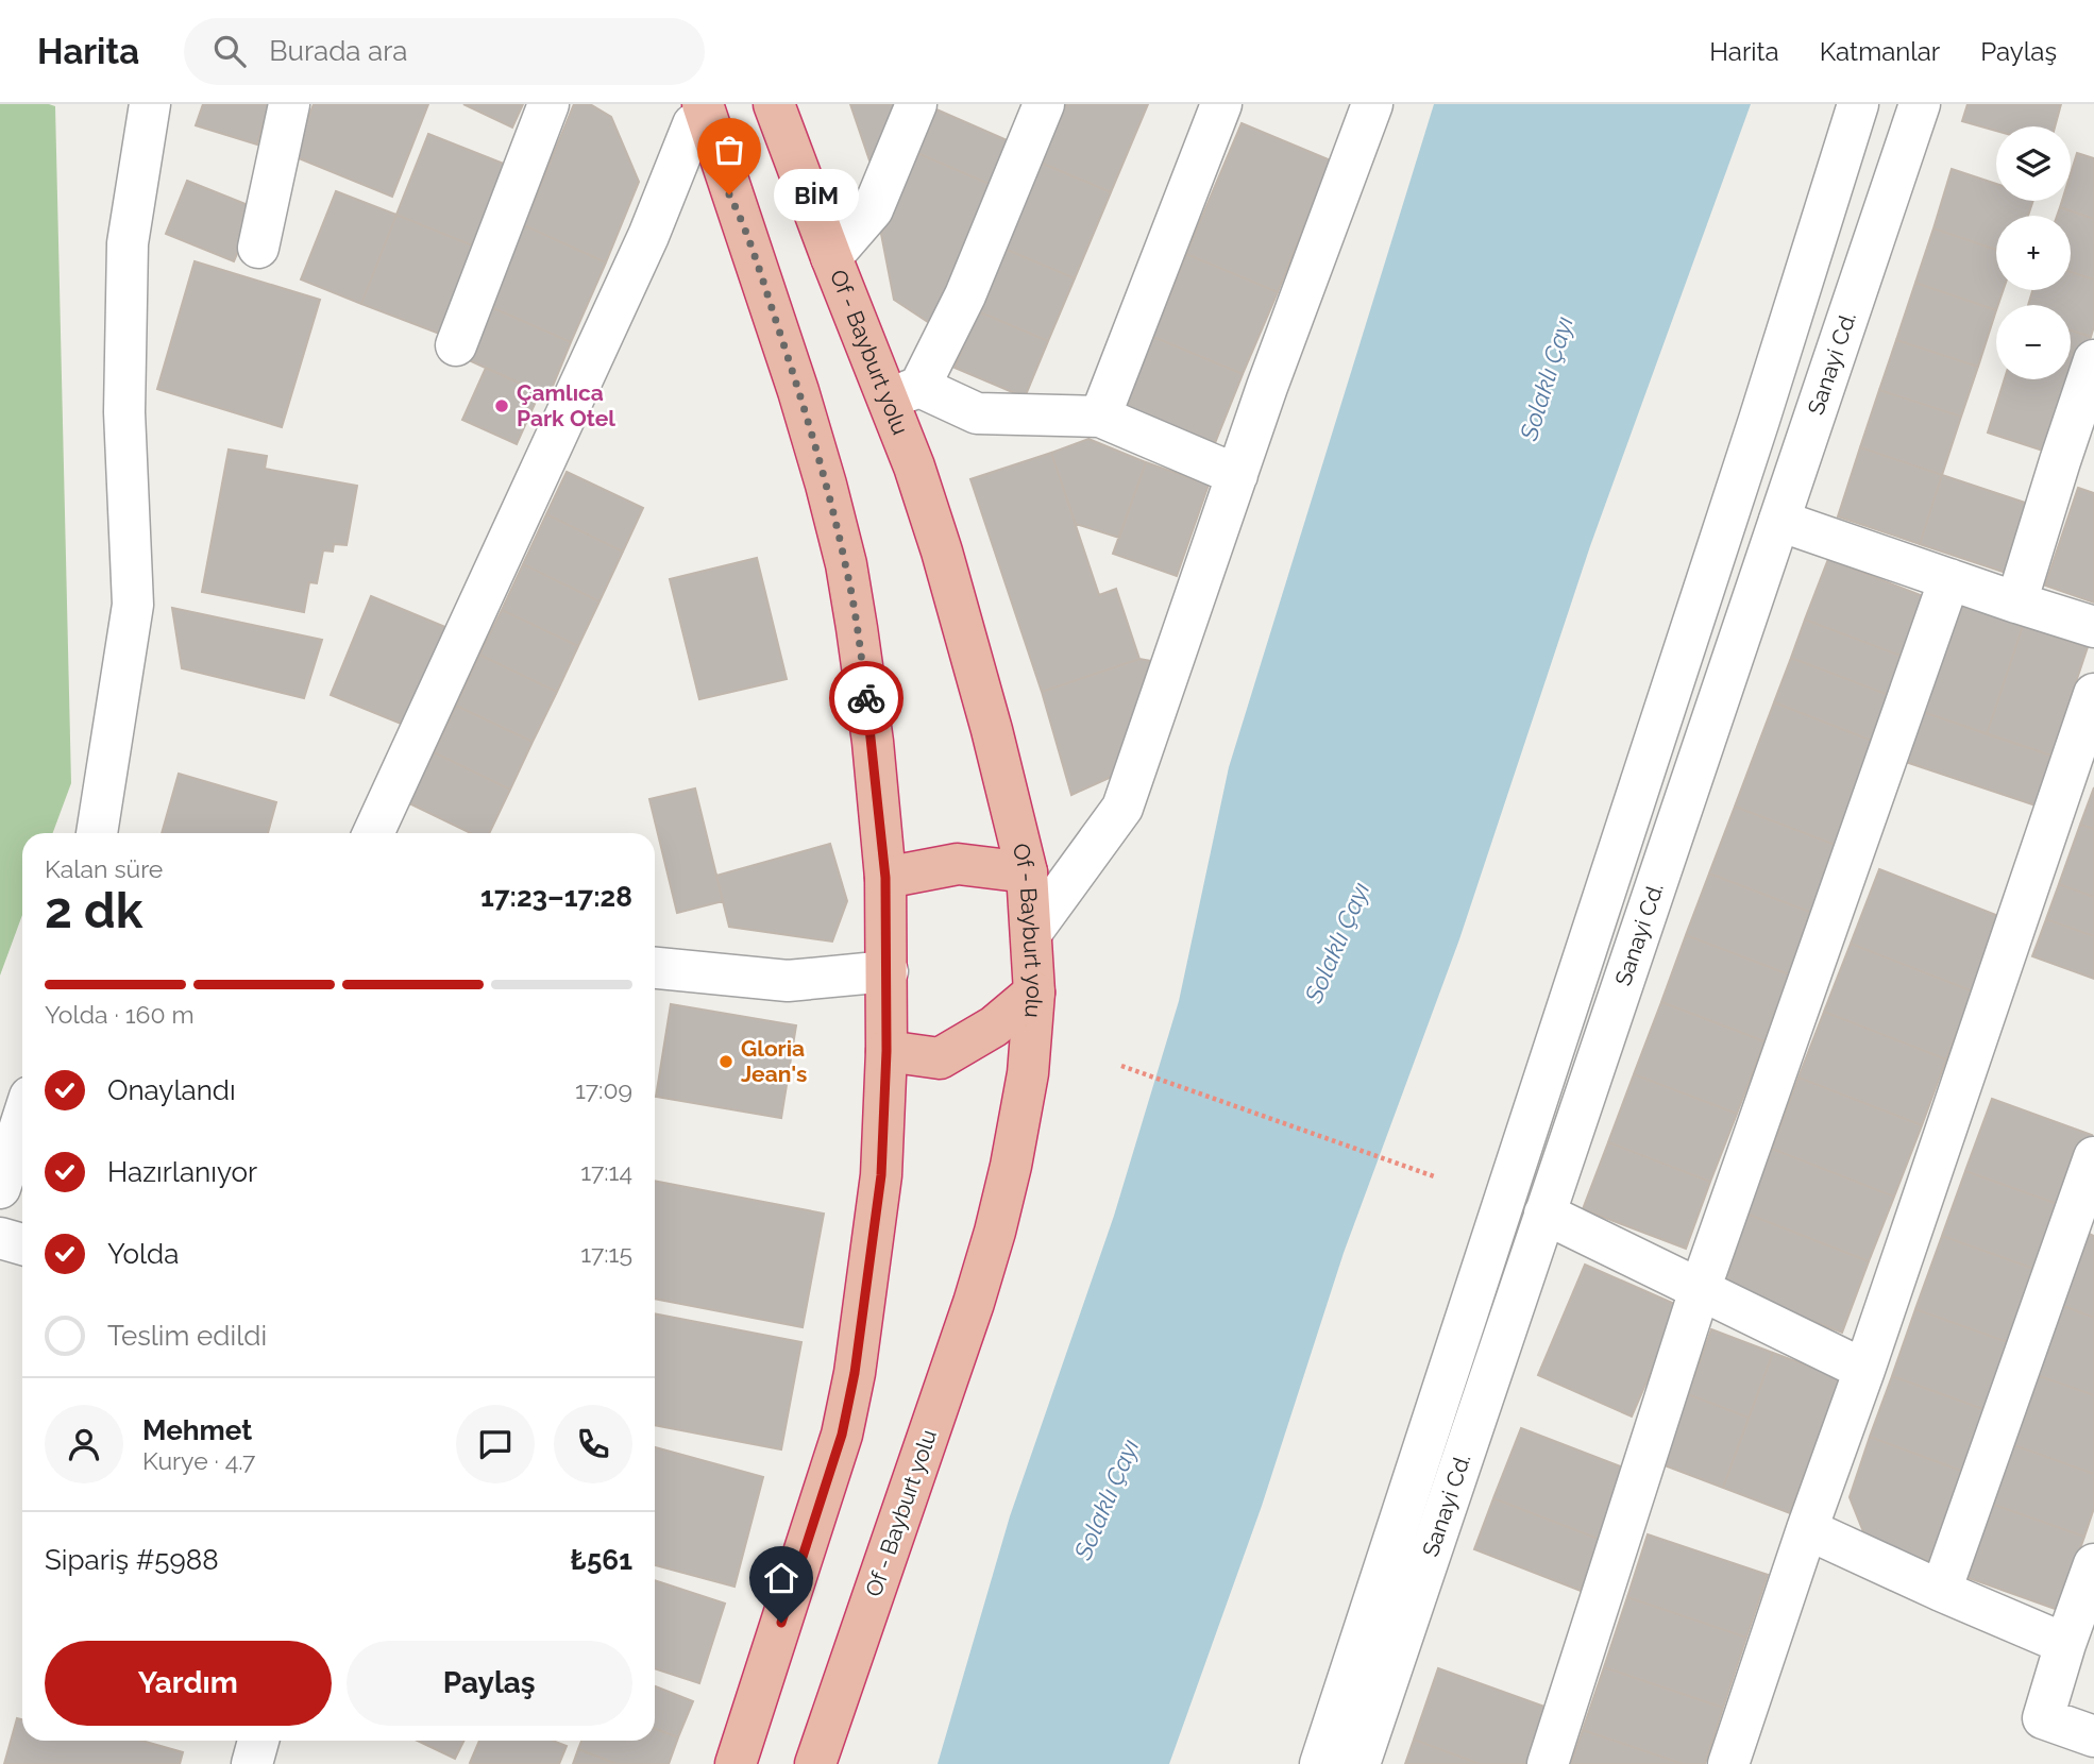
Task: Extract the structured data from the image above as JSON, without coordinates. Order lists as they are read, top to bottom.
{
  "streets": {
    "highway": ["Of - Bayburt yolu"],
    "street": ["Sanayi Cd."]
  },
  "water": ["Solaklı Çayı"],
  "places": ["BİM", "Çamlıca Park Otel", "Gloria Jean's"],
  "page": {
    "header": "Harita",
    "search": "Burada ara",
    "nav": ["Harita", "Katmanlar", "Paylaş"],
    "map_buttons": ["+", "−"],
    "bubble": "BİM",
    "heading": ["2 dk", "Kalan süre", "17:23–17:28"],
    "panel": [
      "Mehmet",
      "Kurye · 4.7",
      "Sipariş #5988",
      "₺561"
    ],
    "bar": "Yolda · 160 m",
    "list": [
      ["Onaylandı", "17:09"],
      ["Hazırlanıyor", "17:14"],
      ["Yolda", "17:15"],
      "Teslim edildi"
    ],
    "buttons": ["Yardım", "Paylaş"]
  }
}
